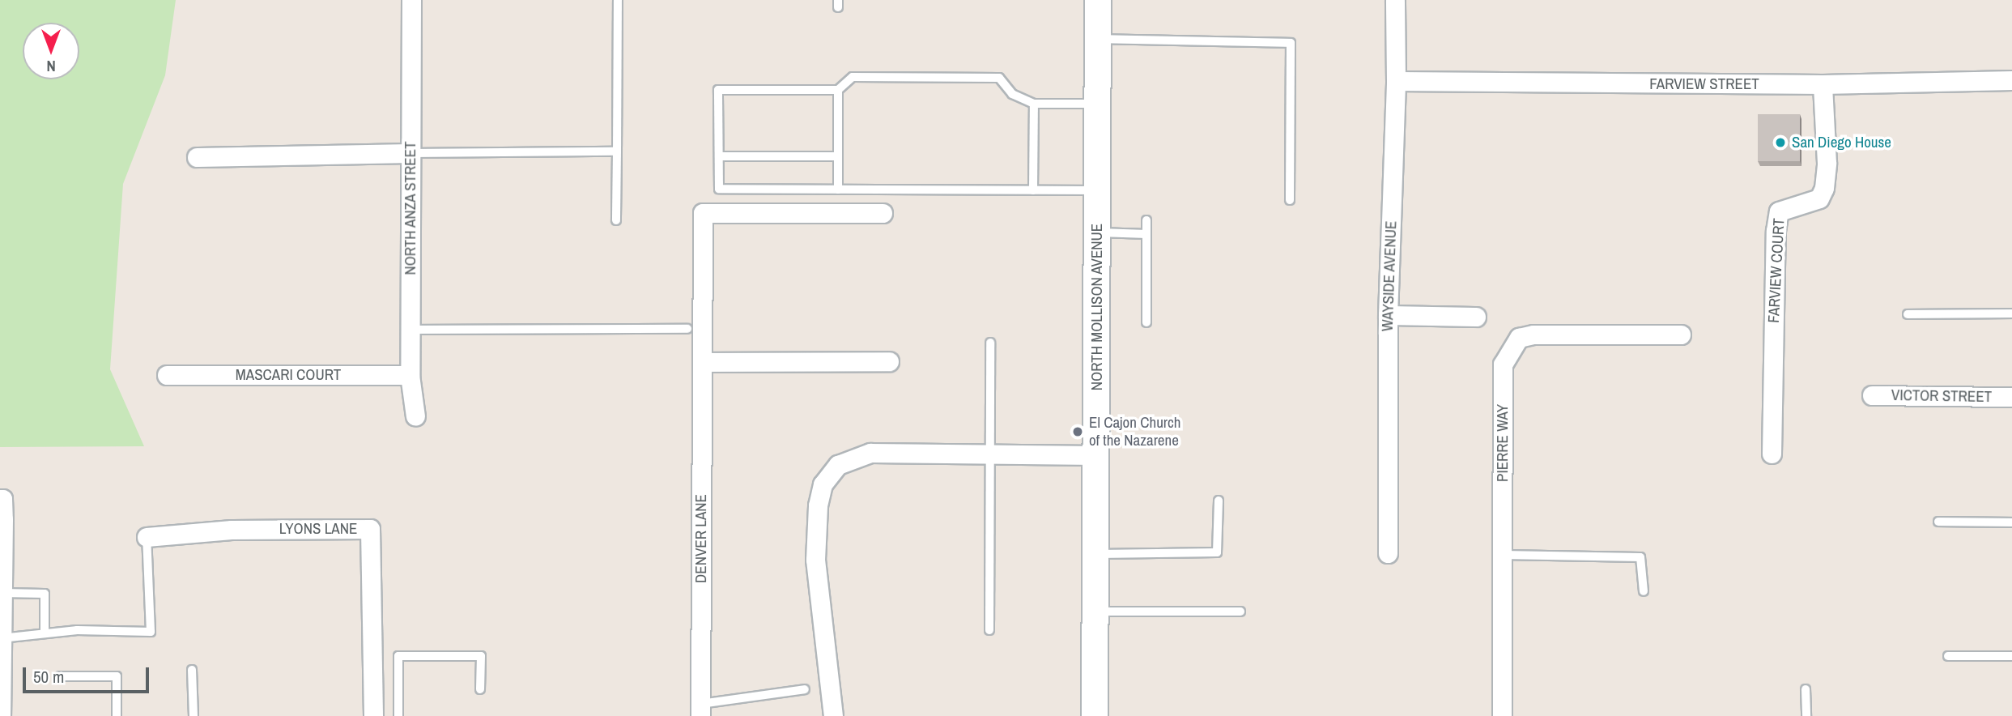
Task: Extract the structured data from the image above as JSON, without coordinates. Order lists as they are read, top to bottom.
{
  "streets": {
    "main road": ["NORTH MOLLISON AVENUE"],
    "street": [
      "FARVIEW STREET",
      "NORTH ANZA STREET",
      "FARVIEW COURT",
      "WAYSIDE AVENUE",
      "MASCARI COURT",
      "VICTOR STREET",
      "PIERRE WAY",
      "LYONS LANE",
      "DENVER LANE"
    ]
  },
  "crossings": [
    ["FARVIEW STREET", "FARVIEW COURT"],
    ["FARVIEW STREET", "WAYSIDE AVENUE"],
    ["NORTH ANZA STREET", "MASCARI COURT"]
  ],
  "places": ["San Diego House", "El Cajon Church of the Nazarene"],
  "scale_bar": "50 m",
  "north": "bottom"
}
